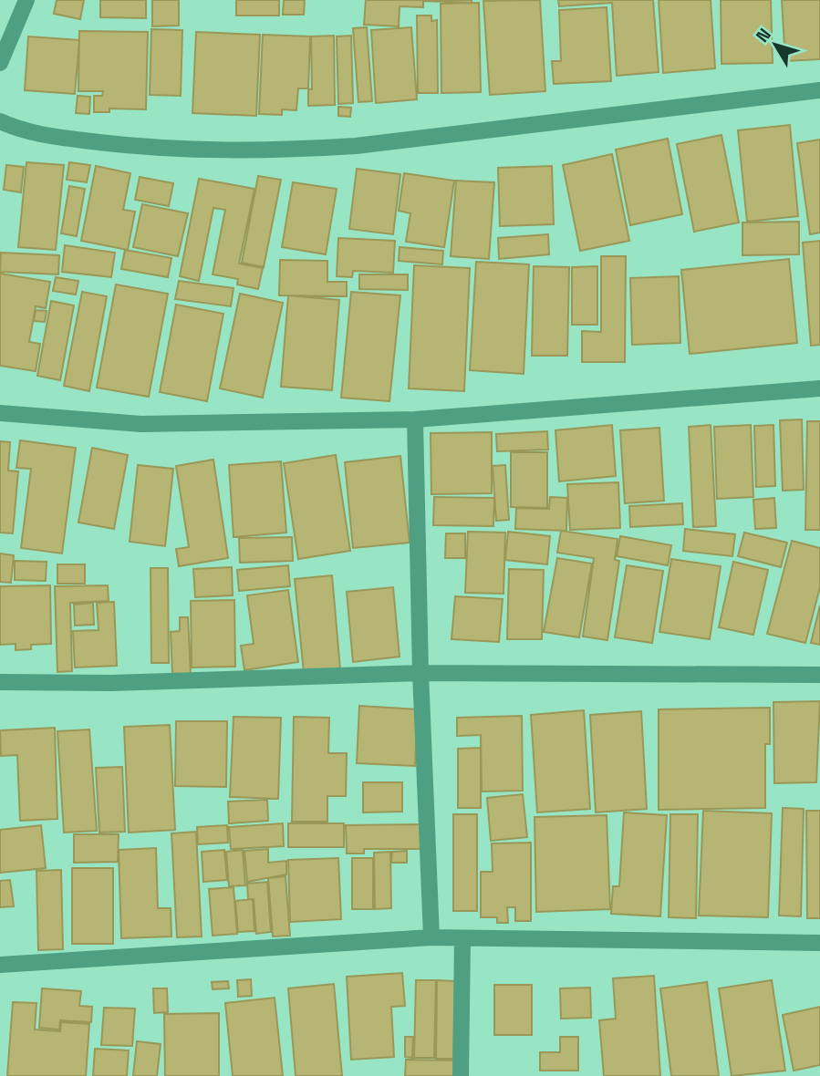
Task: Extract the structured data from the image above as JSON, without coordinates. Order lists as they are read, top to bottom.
{
  "north": "top left"
}
